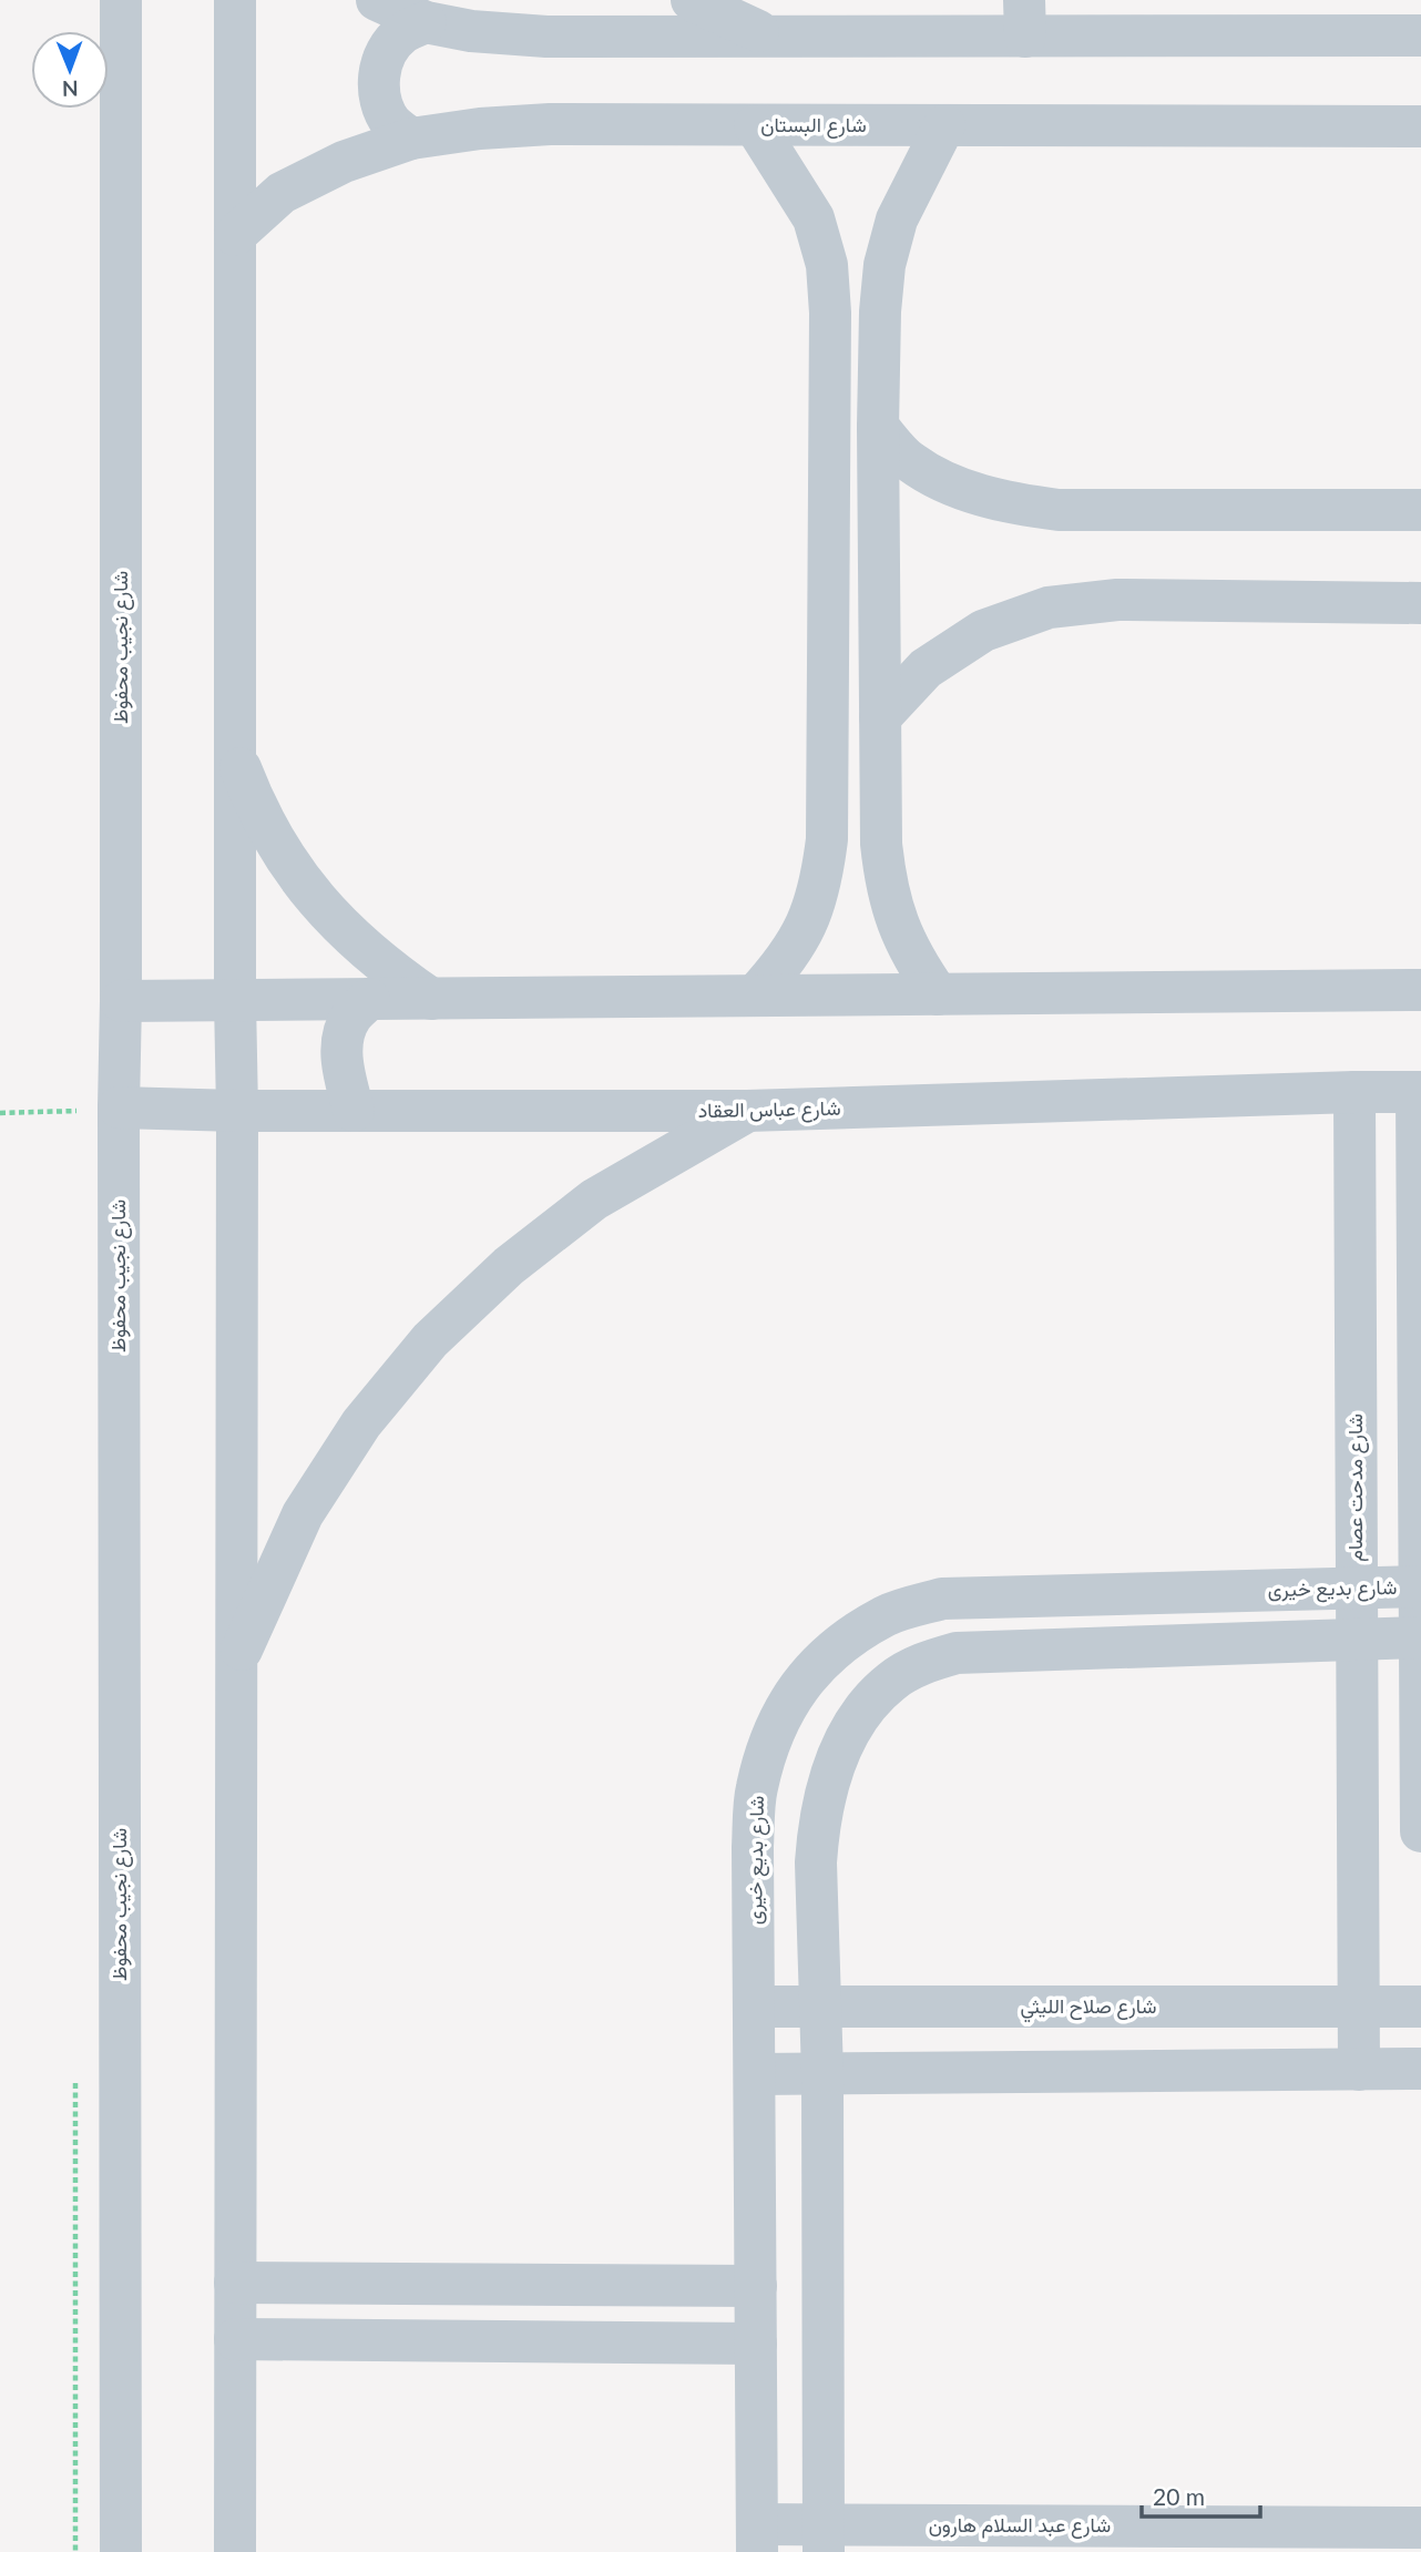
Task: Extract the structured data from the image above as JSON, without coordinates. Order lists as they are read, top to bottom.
{
  "streets": {
    "street": [
      "شارع البستان",
      "شارع نجيب محفوظ",
      "شارع عباس العقاد",
      "شارع مدحت عصام",
      "شارع بديع خيرى",
      "شارع صلاح الليثي",
      "شارع عبد السلام هارون"
    ]
  },
  "crossings": [
    ["شارع نجيب محفوظ", "شارع عباس العقاد"],
    ["شارع عباس العقاد", "شارع مدحت عصام"],
    ["شارع مدحت عصام", "شارع بديع خيرى"],
    ["شارع مدحت عصام", "شارع صلاح الليثي"],
    ["شارع بديع خيرى", "شارع صلاح الليثي"],
    ["شارع بديع خيرى", "شارع عبد السلام هارون"]
  ],
  "scale_bar": "20 m",
  "north": "bottom"
}
